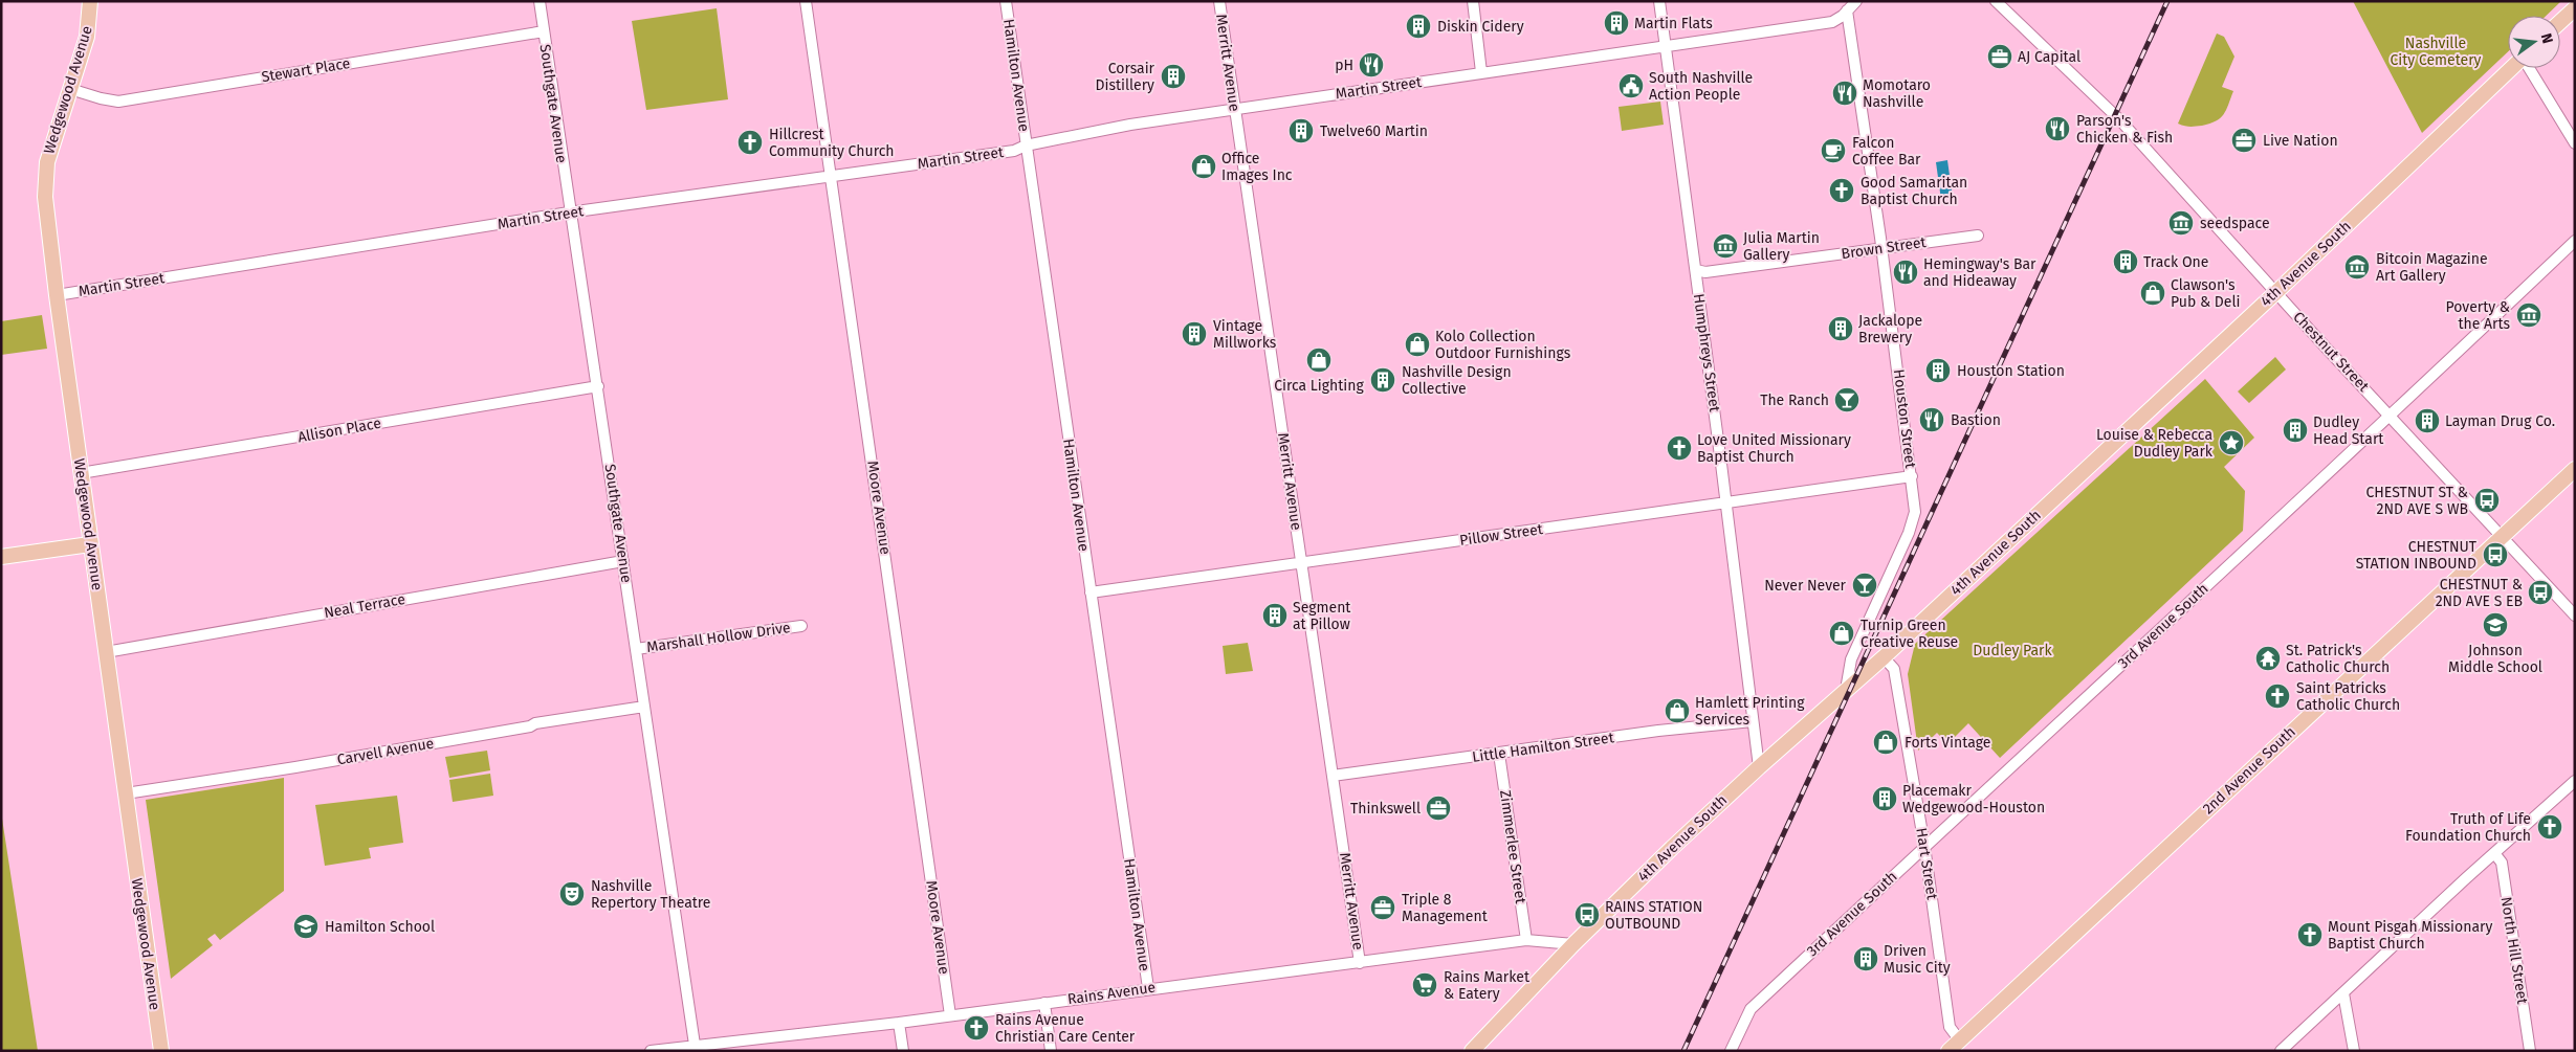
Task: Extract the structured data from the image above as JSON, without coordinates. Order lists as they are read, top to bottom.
{
  "streets": {
    "main road": ["Wedgewood Avenue", "4th Avenue South", "2nd Avenue South"],
    "street": [
      "Merritt Avenue",
      "Stewart Place",
      "Hamilton Avenue",
      "Martin Street",
      "Southgate Avenue",
      "Brown Street",
      "Chestnut Street",
      "Humphreys Street",
      "Houston Street",
      "Allison Place",
      "Moore Avenue",
      "Pillow Street",
      "Neal Terrace",
      "3rd Avenue South",
      "Marshall Hollow Drive",
      "Little Hamilton Street",
      "Carvell Avenue",
      "Zimmerlee Street",
      "Hart Street",
      "North Hill Street",
      "Rains Avenue"
    ]
  },
  "crossings": [
    ["Merritt Avenue", "Martin Street"],
    ["Merritt Avenue", "Pillow Street"],
    ["Merritt Avenue", "Little Hamilton Street"],
    ["Merritt Avenue", "Rains Avenue"],
    ["Stewart Place", "Wedgewood Avenue"],
    ["Stewart Place", "Southgate Avenue"],
    ["Hamilton Avenue", "Martin Street"],
    ["Hamilton Avenue", "Pillow Street"],
    ["Hamilton Avenue", "Rains Avenue"],
    ["Martin Street", "Wedgewood Avenue"],
    ["Martin Street", "Southgate Avenue"],
    ["Martin Street", "Humphreys Street"],
    ["Martin Street", "Houston Street"],
    ["Martin Street", "Moore Avenue"],
    ["Wedgewood Avenue", "Allison Place"],
    ["Wedgewood Avenue", "Neal Terrace"],
    ["Wedgewood Avenue", "Carvell Avenue"],
    ["Southgate Avenue", "Allison Place"],
    ["Southgate Avenue", "Neal Terrace"],
    ["Southgate Avenue", "Marshall Hollow Drive"],
    ["Southgate Avenue", "Carvell Avenue"],
    ["Southgate Avenue", "Rains Avenue"],
    ["Brown Street", "Humphreys Street"],
    ["Brown Street", "Houston Street"],
    ["4th Avenue South", "Chestnut Street"],
    ["4th Avenue South", "Humphreys Street"],
    ["4th Avenue South", "Houston Street"],
    ["4th Avenue South", "Hart Street"],
    ["4th Avenue South", "Rains Avenue"],
    ["Chestnut Street", "3rd Avenue South"],
    ["Chestnut Street", "2nd Avenue South"],
    ["Humphreys Street", "Pillow Street"],
    ["Humphreys Street", "Little Hamilton Street"],
    ["Houston Street", "Pillow Street"],
    ["Moore Avenue", "Rains Avenue"],
    ["3rd Avenue South", "Hart Street"],
    ["Little Hamilton Street", "Zimmerlee Street"],
    ["2nd Avenue South", "Hart Street"],
    ["Zimmerlee Street", "Rains Avenue"]
  ],
  "parks": ["Nashville City Cemetery", "Dudley Park"],
  "places": {
    "building": [
      "Martin Flats",
      "Diskin Cidery",
      "Corsair Distillery",
      "Twelve60 Martin",
      "Track One",
      "Jackalope Brewery",
      "Vintage Millworks",
      "Houston Station",
      "Nashville Design Collective",
      "Layman Drug Co.",
      "Dudley Head Start",
      "Segment at Pillow",
      "Placemakr Wedgewood-Houston",
      "Driven Music City"
    ],
    "office": [
      "AJ Capital",
      "Live Nation",
      "Thinkswell",
      "Triple 8 Management"
    ],
    "restaurant": [
      "pH",
      "Momotaro Nashville",
      "Parson's Chicken & Fish",
      "Hemingway's Bar and Hideaway",
      "Bastion"
    ],
    "public building": ["South Nashville Action People"],
    "church": [
      "Hillcrest Community Church",
      "Good Samaritan Baptist Church",
      "Love United Missionary Baptist Church",
      "Saint Patricks Catholic Church",
      "Truth of Life Foundation Church",
      "Mount Pisgah Missionary Baptist Church",
      "Rains Avenue Christian Care Center"
    ],
    "cafe": ["Falcon Coffee Bar"],
    "shop": [
      "Office Images Inc",
      "Clawson's Pub & Deli",
      "Kolo Collection Outdoor Furnishings",
      "Circa Lighting",
      "Turnip Green Creative Reuse",
      "Hamlett Printing Services",
      "Forts Vintage"
    ],
    "museum": [
      "seedspace",
      "Julia Martin Gallery",
      "Bitcoin Magazine Art Gallery",
      "Poverty & the Arts"
    ],
    "bar": ["The Ranch", "Never Never"],
    "place": ["Louise & Rebecca Dudley Park"],
    "bus stop": [
      "CHESTNUT ST & 2ND AVE S WB",
      "CHESTNUT STATION INBOUND",
      "CHESTNUT & 2ND AVE S EB",
      "RAINS STATION OUTBOUND"
    ],
    "school or university": ["Johnson Middle School", "Hamilton School"],
    "temple": ["St. Patrick's Catholic Church"],
    "theatre": ["Nashville Repertory Theatre"],
    "supermarket": ["Rains Market & Eatery"]
  },
  "north": "right"
}
